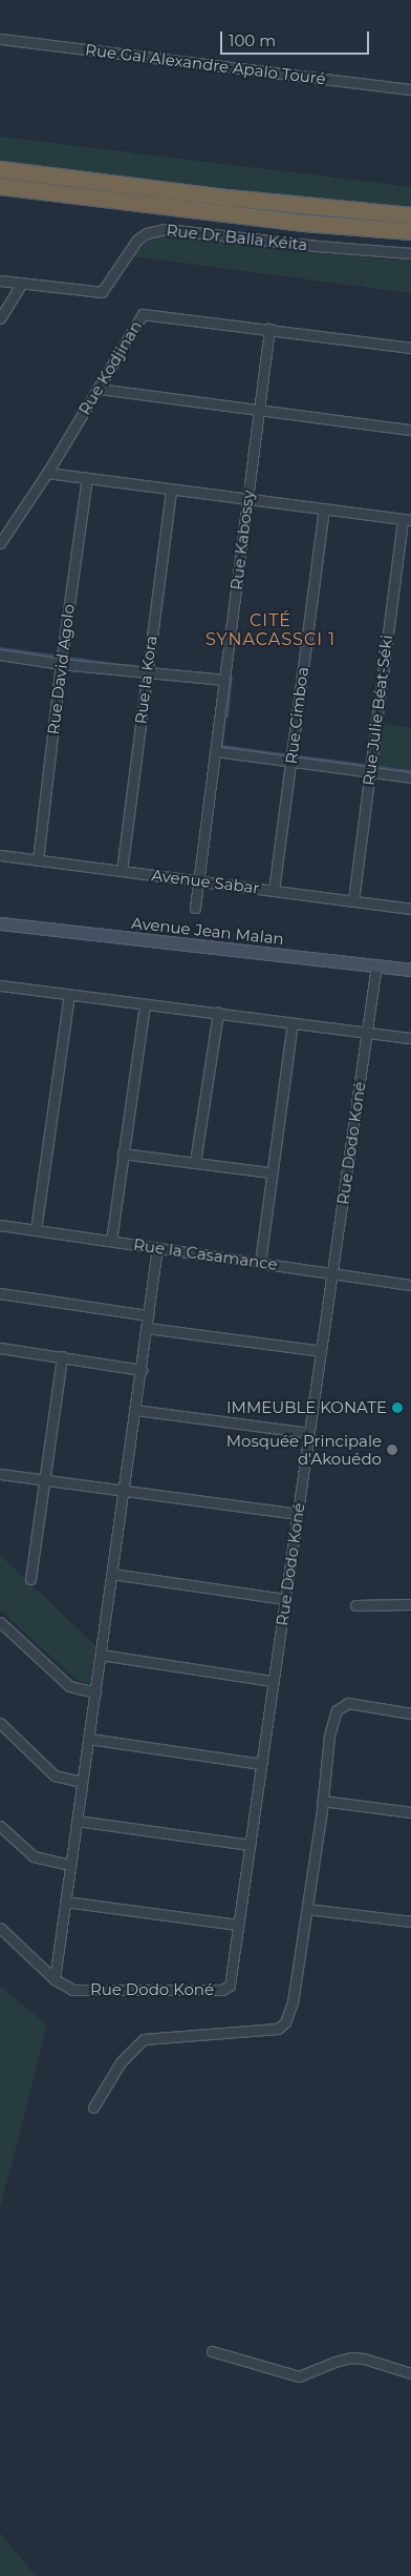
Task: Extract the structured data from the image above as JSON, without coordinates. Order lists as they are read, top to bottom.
{
  "streets": {
    "main road": ["Avenue Jean Malan"],
    "street": [
      "Rue Gal Alexandre Apalo Touré",
      "Rue Dr Balla Kéita",
      "Rue Kodjinan",
      "Rue Kabossy",
      "Rue David Agolo",
      "Rue la Kora",
      "Rue Julie Béat-Séki",
      "Rue Cimboa",
      "Avenue Sabar",
      "Rue Dodo Koné",
      "Rue la Casamance"
    ]
  },
  "crossings": [
    ["Rue Kodjinan", "Rue Kabossy"],
    ["Rue Kabossy", "Avenue Sabar"],
    ["Rue David Agolo", "Avenue Sabar"],
    ["Rue la Kora", "Avenue Sabar"],
    ["Rue Julie Béat-Séki", "Avenue Sabar"],
    ["Rue Cimboa", "Avenue Sabar"],
    ["Avenue Jean Malan", "Rue Dodo Koné"],
    ["Rue Dodo Koné", "Rue la Casamance"]
  ],
  "districts": ["CITÉ SYNACASSCI 1"],
  "places": ["IMMEUBLE KONATE", "Mosquée Principale d'Akouédo"],
  "scale_bar": "100 m"
}
